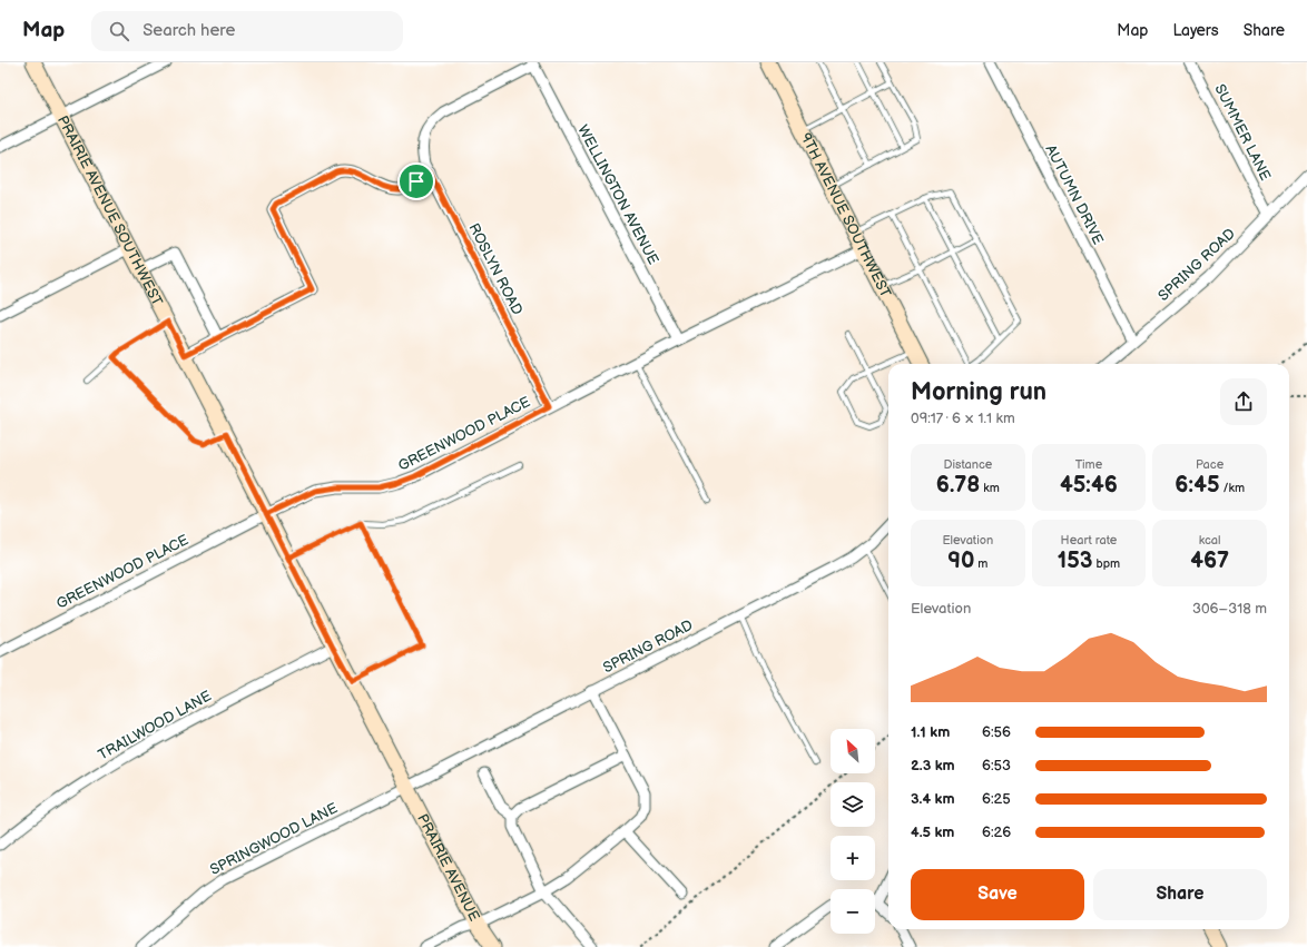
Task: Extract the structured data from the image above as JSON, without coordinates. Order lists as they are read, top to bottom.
{
  "streets": {
    "street": [
      "SUMMER LANE",
      "WELLINGTON AVENUE",
      "AUTUMN DRIVE",
      "PRAIRIE AVENUE SOUTHWEST",
      "9TH AVENUE SOUTHWEST",
      "SPRING ROAD",
      "ROSLYN ROAD",
      "GREENWOOD PLACE",
      "TRAILWOOD LANE",
      "SPRINGWOOD LANE",
      "PRAIRIE AVENUE"
    ]
  },
  "crossings": [
    ["SUMMER LANE", "SPRING ROAD"],
    ["WELLINGTON AVENUE", "ROSLYN ROAD"],
    ["WELLINGTON AVENUE", "GREENWOOD PLACE"],
    ["AUTUMN DRIVE", "SPRING ROAD"],
    ["PRAIRIE AVENUE SOUTHWEST", "SPRING ROAD"],
    ["PRAIRIE AVENUE SOUTHWEST", "GREENWOOD PLACE"],
    ["PRAIRIE AVENUE SOUTHWEST", "TRAILWOOD LANE"],
    ["PRAIRIE AVENUE SOUTHWEST", "SPRINGWOOD LANE"],
    ["PRAIRIE AVENUE SOUTHWEST", "PRAIRIE AVENUE"],
    ["9TH AVENUE SOUTHWEST", "GREENWOOD PLACE"],
    ["SPRING ROAD", "SPRINGWOOD LANE"],
    ["SPRING ROAD", "PRAIRIE AVENUE"],
    ["ROSLYN ROAD", "GREENWOOD PLACE"],
    ["SPRINGWOOD LANE", "PRAIRIE AVENUE"]
  ],
  "north": "top left",
  "page": {
    "header": "Map",
    "search": "Search here",
    "nav": ["Map", "Layers", "Share"],
    "heading": ["Morning run", "09:17 · 6 × 1.1 km"],
    "stats": [
      ["Distance", "6.78 km"],
      ["Time", "45:46"],
      ["Pace", "6:45 /km"],
      ["Elevation", "90 m"],
      ["Heart rate", "153 bpm"],
      ["kcal", "467"]
    ],
    "chart": ["Elevation", "306–318 m"],
    "list": [
      {
        "name": "1.1 km",
        "note": "6:56"
      },
      {
        "name": "2.3 km",
        "note": "6:53"
      },
      {
        "name": "3.4 km",
        "note": "6:25"
      },
      {
        "name": "4.5 km",
        "note": "6:26"
      }
    ],
    "map_buttons": ["+", "−"],
    "buttons": ["Save", "Share"]
  }
}
